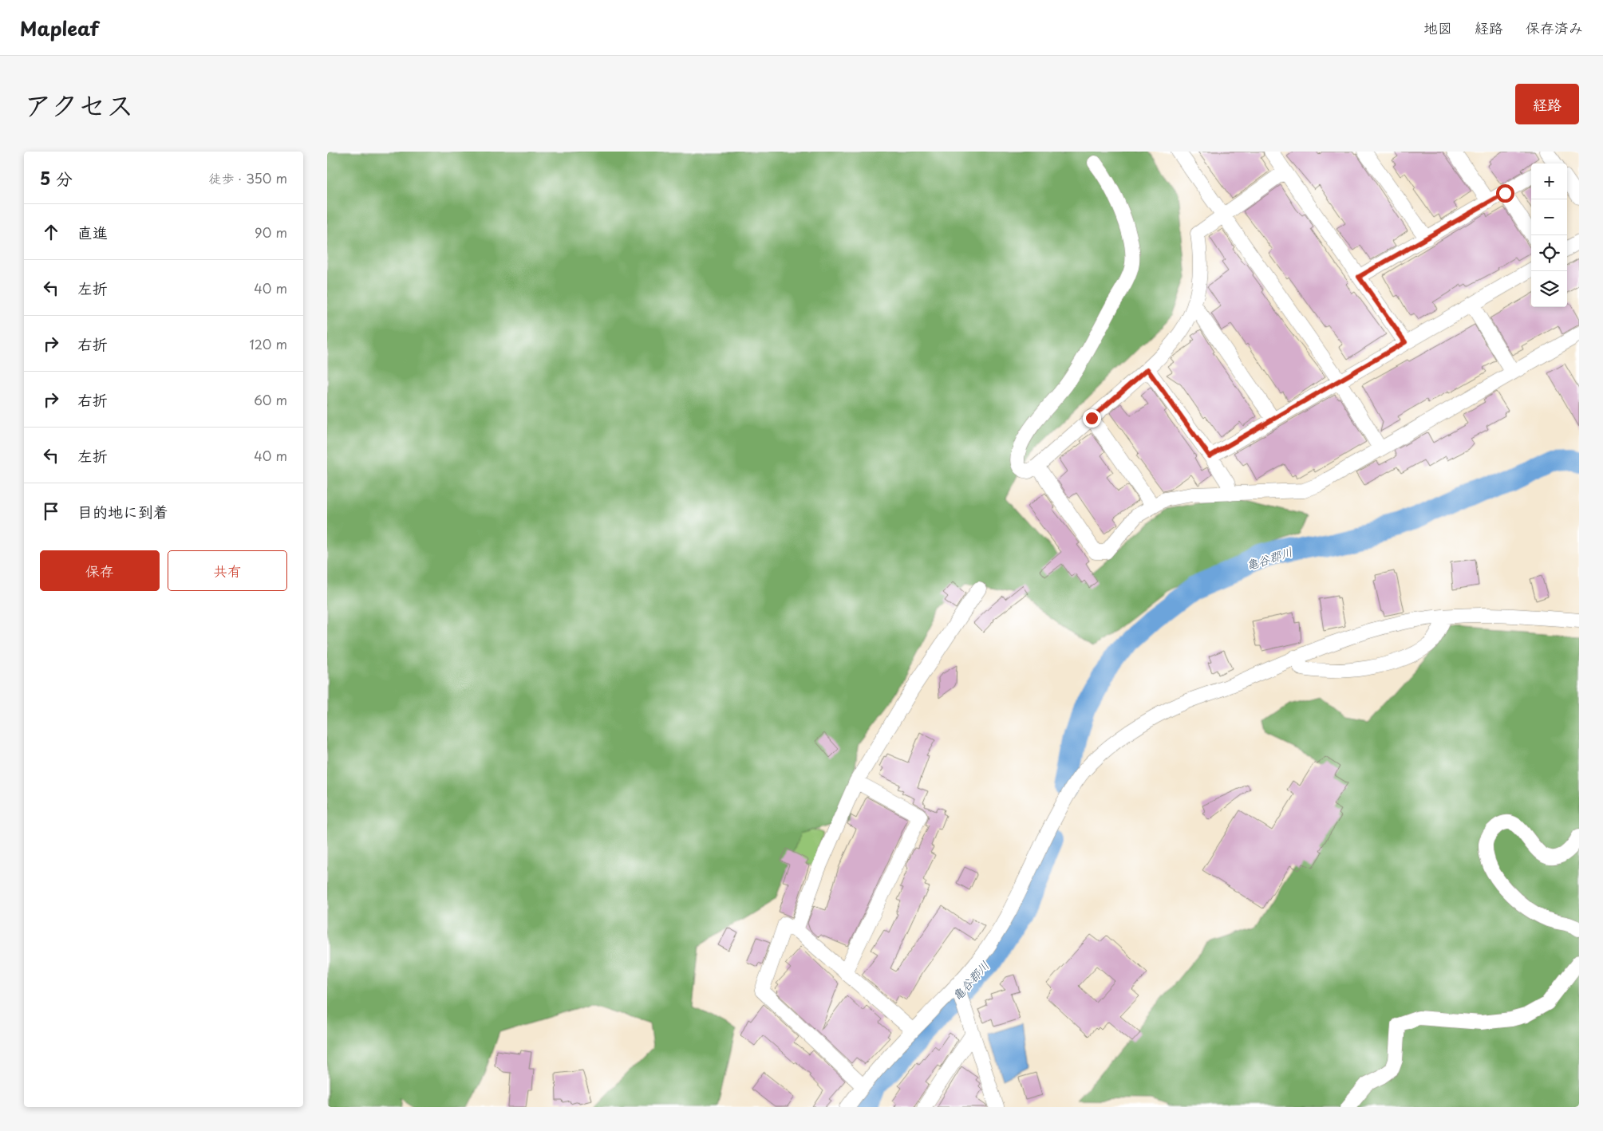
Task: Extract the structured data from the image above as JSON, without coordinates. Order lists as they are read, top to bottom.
{
  "water": ["亀谷郡川"],
  "page": {
    "header": "Mapleaf",
    "nav": ["地図", "経路", "保存済み"],
    "title": "アクセス",
    "buttons": [
      "経路",
      ["保存", "共有"]
    ],
    "heading": ["5 分", "徒歩 · 350 m"],
    "map_buttons": ["+", "−"],
    "list": [
      ["直進", "90 m"],
      ["左折", "40 m"],
      ["右折", "120 m"],
      ["右折", "60 m"],
      ["左折", "40 m"],
      "目的地に到着"
    ]
  }
}
